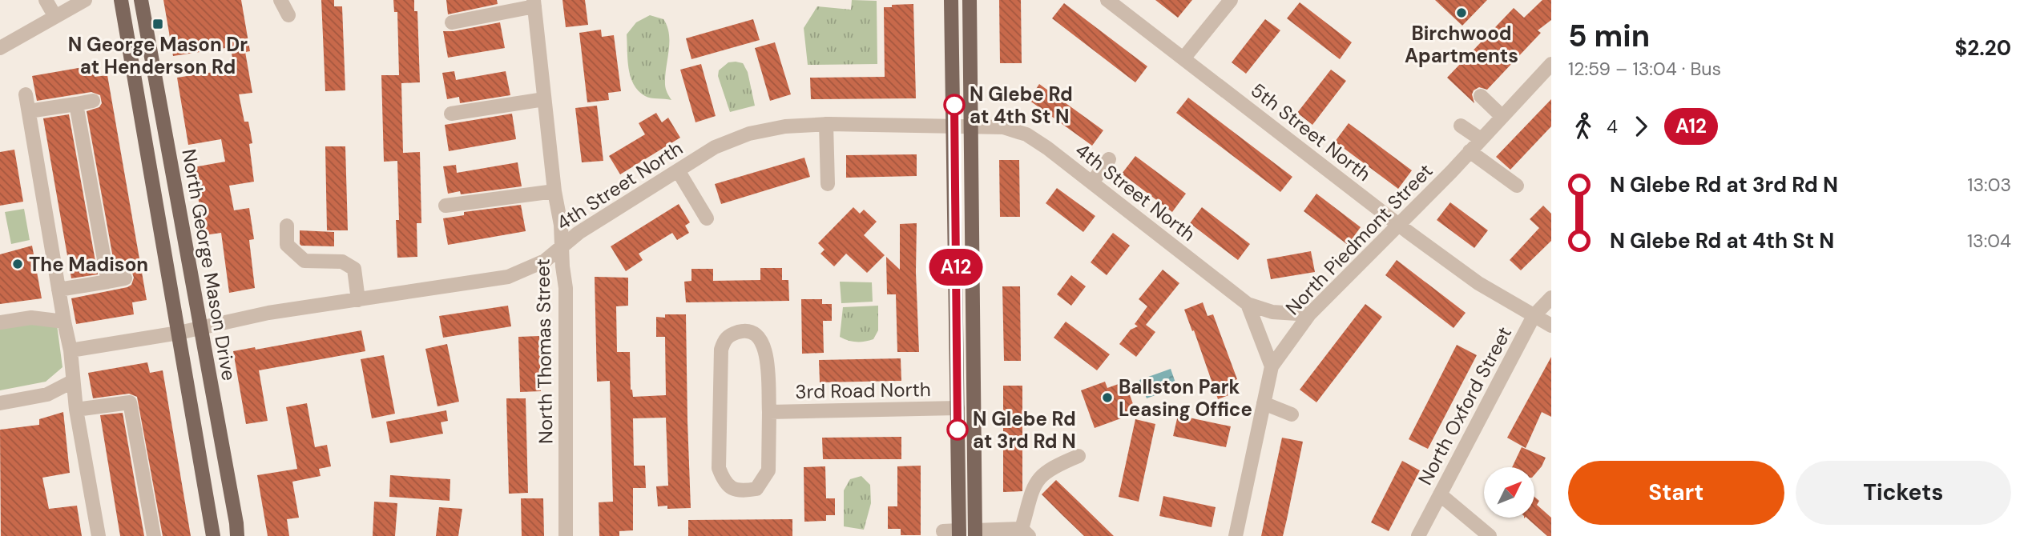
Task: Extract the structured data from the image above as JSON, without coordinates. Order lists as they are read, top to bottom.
{
  "streets": {
    "main road": ["North George Mason Drive"],
    "street": [
      "5th Street North",
      "4th Street North",
      "North Piedmont Street",
      "North Thomas Street",
      "3rd Road North",
      "North Oxford Street"
    ]
  },
  "crossings": [
    ["5th Street North", "North Piedmont Street"],
    ["5th Street North", "North Oxford Street"],
    ["4th Street North", "North Piedmont Street"],
    ["4th Street North", "North George Mason Drive"],
    ["4th Street North", "North Thomas Street"]
  ],
  "places": {
    "other": [
      "Birchwood Apartments",
      "N Glebe Rd at 4th St N",
      "The Madison",
      "Ballston Park Leasing Office",
      "N Glebe Rd at 3rd Rd N"
    ],
    "transit": ["N George Mason Dr at Henderson Rd"]
  },
  "lines": ["bus line A12"],
  "north": "top right",
  "page": {
    "on_map": "A12",
    "heading": ["5 min", "12:59 – 13:04 · Bus", "$2.20"],
    "legs": ["4", "A12"],
    "list": [
      {
        "name": "N Glebe Rd at 3rd Rd N",
        "value": "13:03"
      },
      {
        "name": "N Glebe Rd at 4th St N",
        "value": "13:04"
      }
    ],
    "buttons": ["Start", "Tickets"]
  }
}
